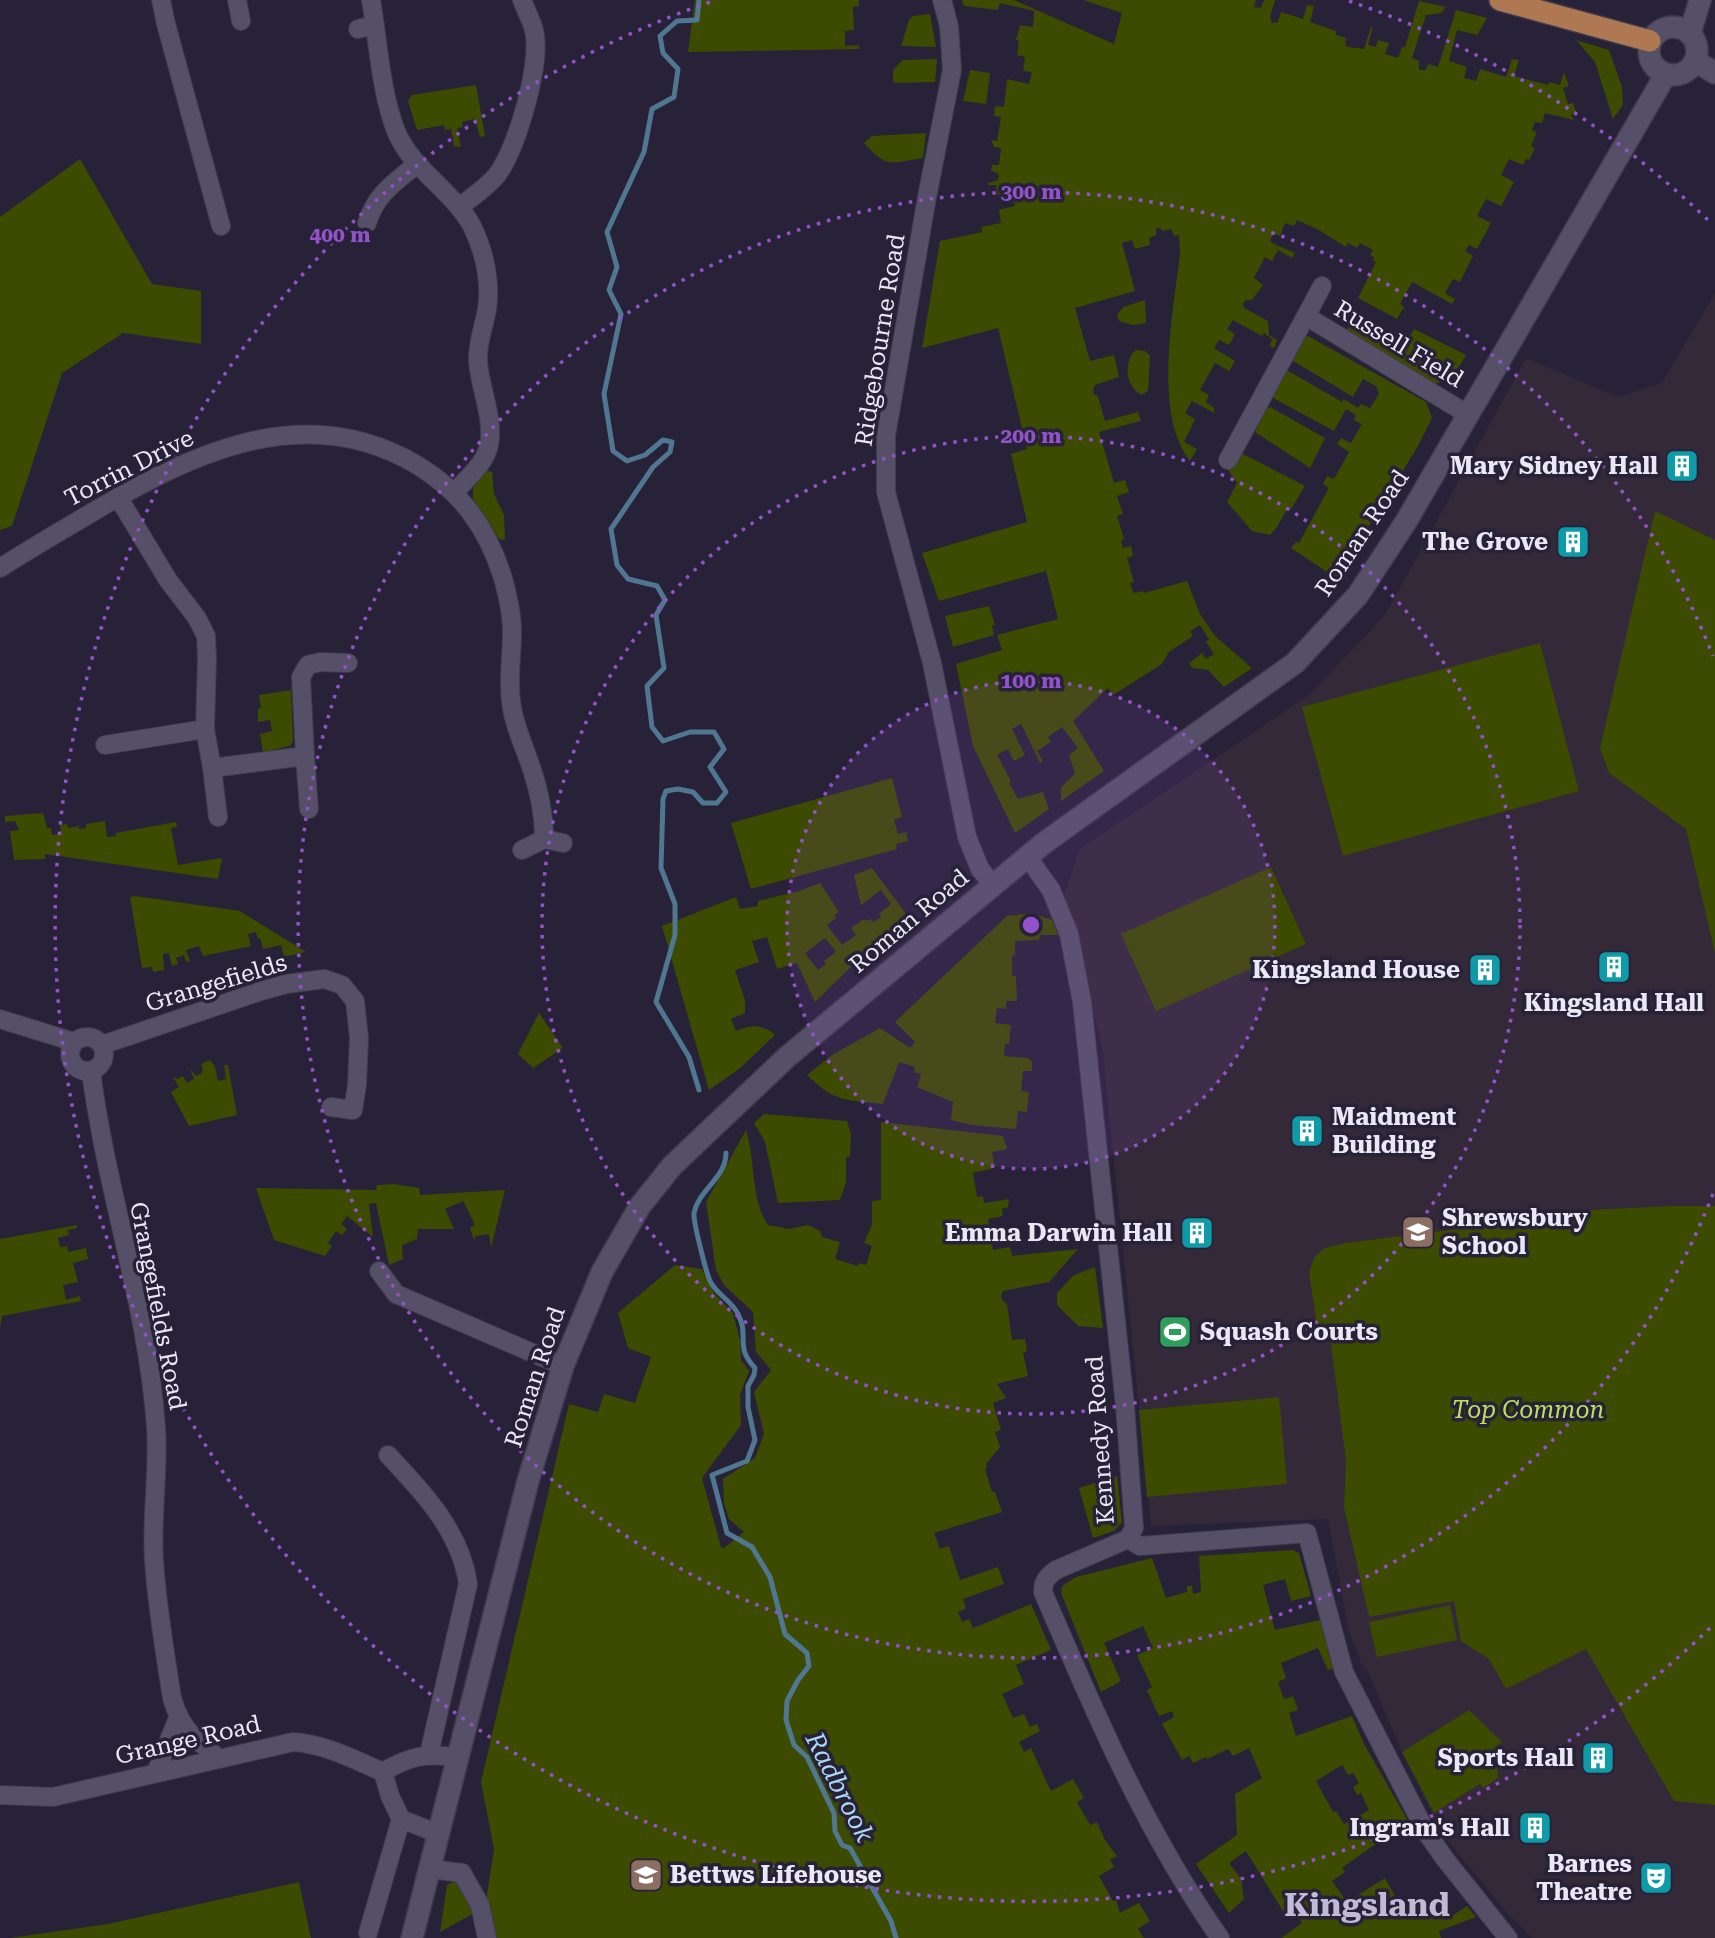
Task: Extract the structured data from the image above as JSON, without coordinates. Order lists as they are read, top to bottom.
{
  "streets": {
    "main road": ["Roman Road"],
    "street": [
      "Ridgebourne Road",
      "Russell Field",
      "Torrin Drive",
      "Grangefields",
      "Grangefields Road",
      "Kennedy Road",
      "Grange Road"
    ]
  },
  "crossings": [
    ["Ridgebourne Road", "Roman Road"],
    ["Russell Field", "Roman Road"],
    ["Roman Road", "Kennedy Road"],
    ["Grangefields", "Grangefields Road"]
  ],
  "districts": ["Kingsland"],
  "water": ["Radbrook"],
  "parks": ["Top Common"],
  "places": {
    "building": [
      "Mary Sidney Hall",
      "The Grove",
      "Kingsland Hall",
      "Kingsland House",
      "Maidment Building",
      "Emma Darwin Hall",
      "Sports Hall",
      "Ingram's Hall"
    ],
    "school or university": ["Shrewsbury School", "Bettws Lifehouse"],
    "sports": ["Squash Courts"],
    "theatre": ["Barnes Theatre"]
  },
  "rings": [
    "300 m",
    "400 m",
    "200 m",
    "100 m"
  ]
}
